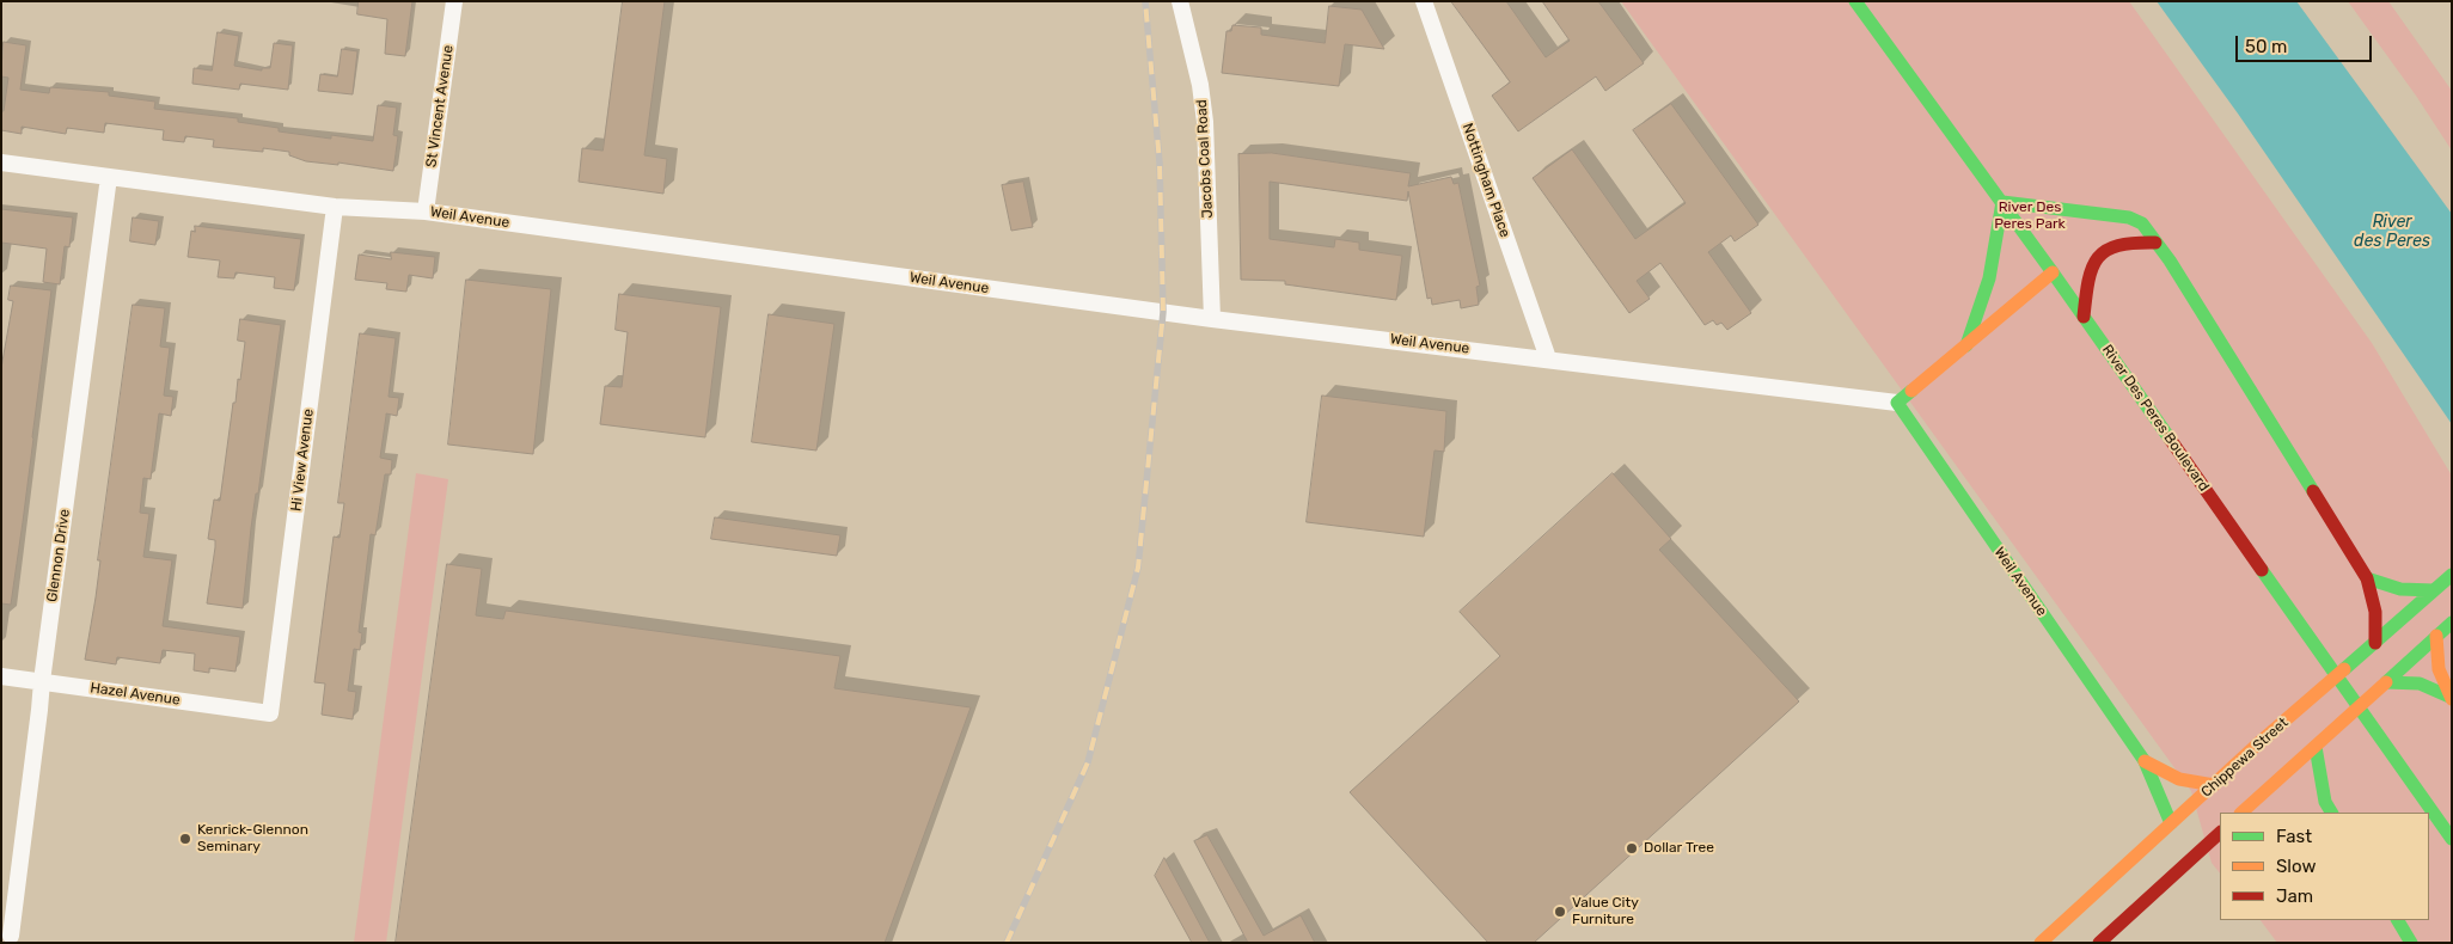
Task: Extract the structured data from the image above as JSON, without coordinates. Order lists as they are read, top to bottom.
{
  "streets": {
    "main road": ["Weil Avenue", "River Des Peres Boulevard", "Chippewa Street"],
    "street": [
      "St Vincent Avenue",
      "Jacobs Coal Road",
      "Nottingham Place",
      "Hi View Avenue",
      "Glennon Drive",
      "Hazel Avenue"
    ]
  },
  "crossings": [
    ["St Vincent Avenue", "Weil Avenue"],
    ["Jacobs Coal Road", "Weil Avenue"],
    ["Nottingham Place", "Weil Avenue"],
    ["Weil Avenue", "Hi View Avenue"],
    ["Weil Avenue", "Glennon Drive"],
    ["Weil Avenue", "Chippewa Street"],
    ["Hi View Avenue", "Hazel Avenue"],
    ["Glennon Drive", "Hazel Avenue"]
  ],
  "water": ["River des Peres"],
  "parks": ["River Des Peres Park"],
  "places": ["Kenrick-Glennon Seminary", "Dollar Tree", "Value City Furniture"],
  "legend": ["Fast", "Slow", "Jam"],
  "scale_bar": "50 m"
}
